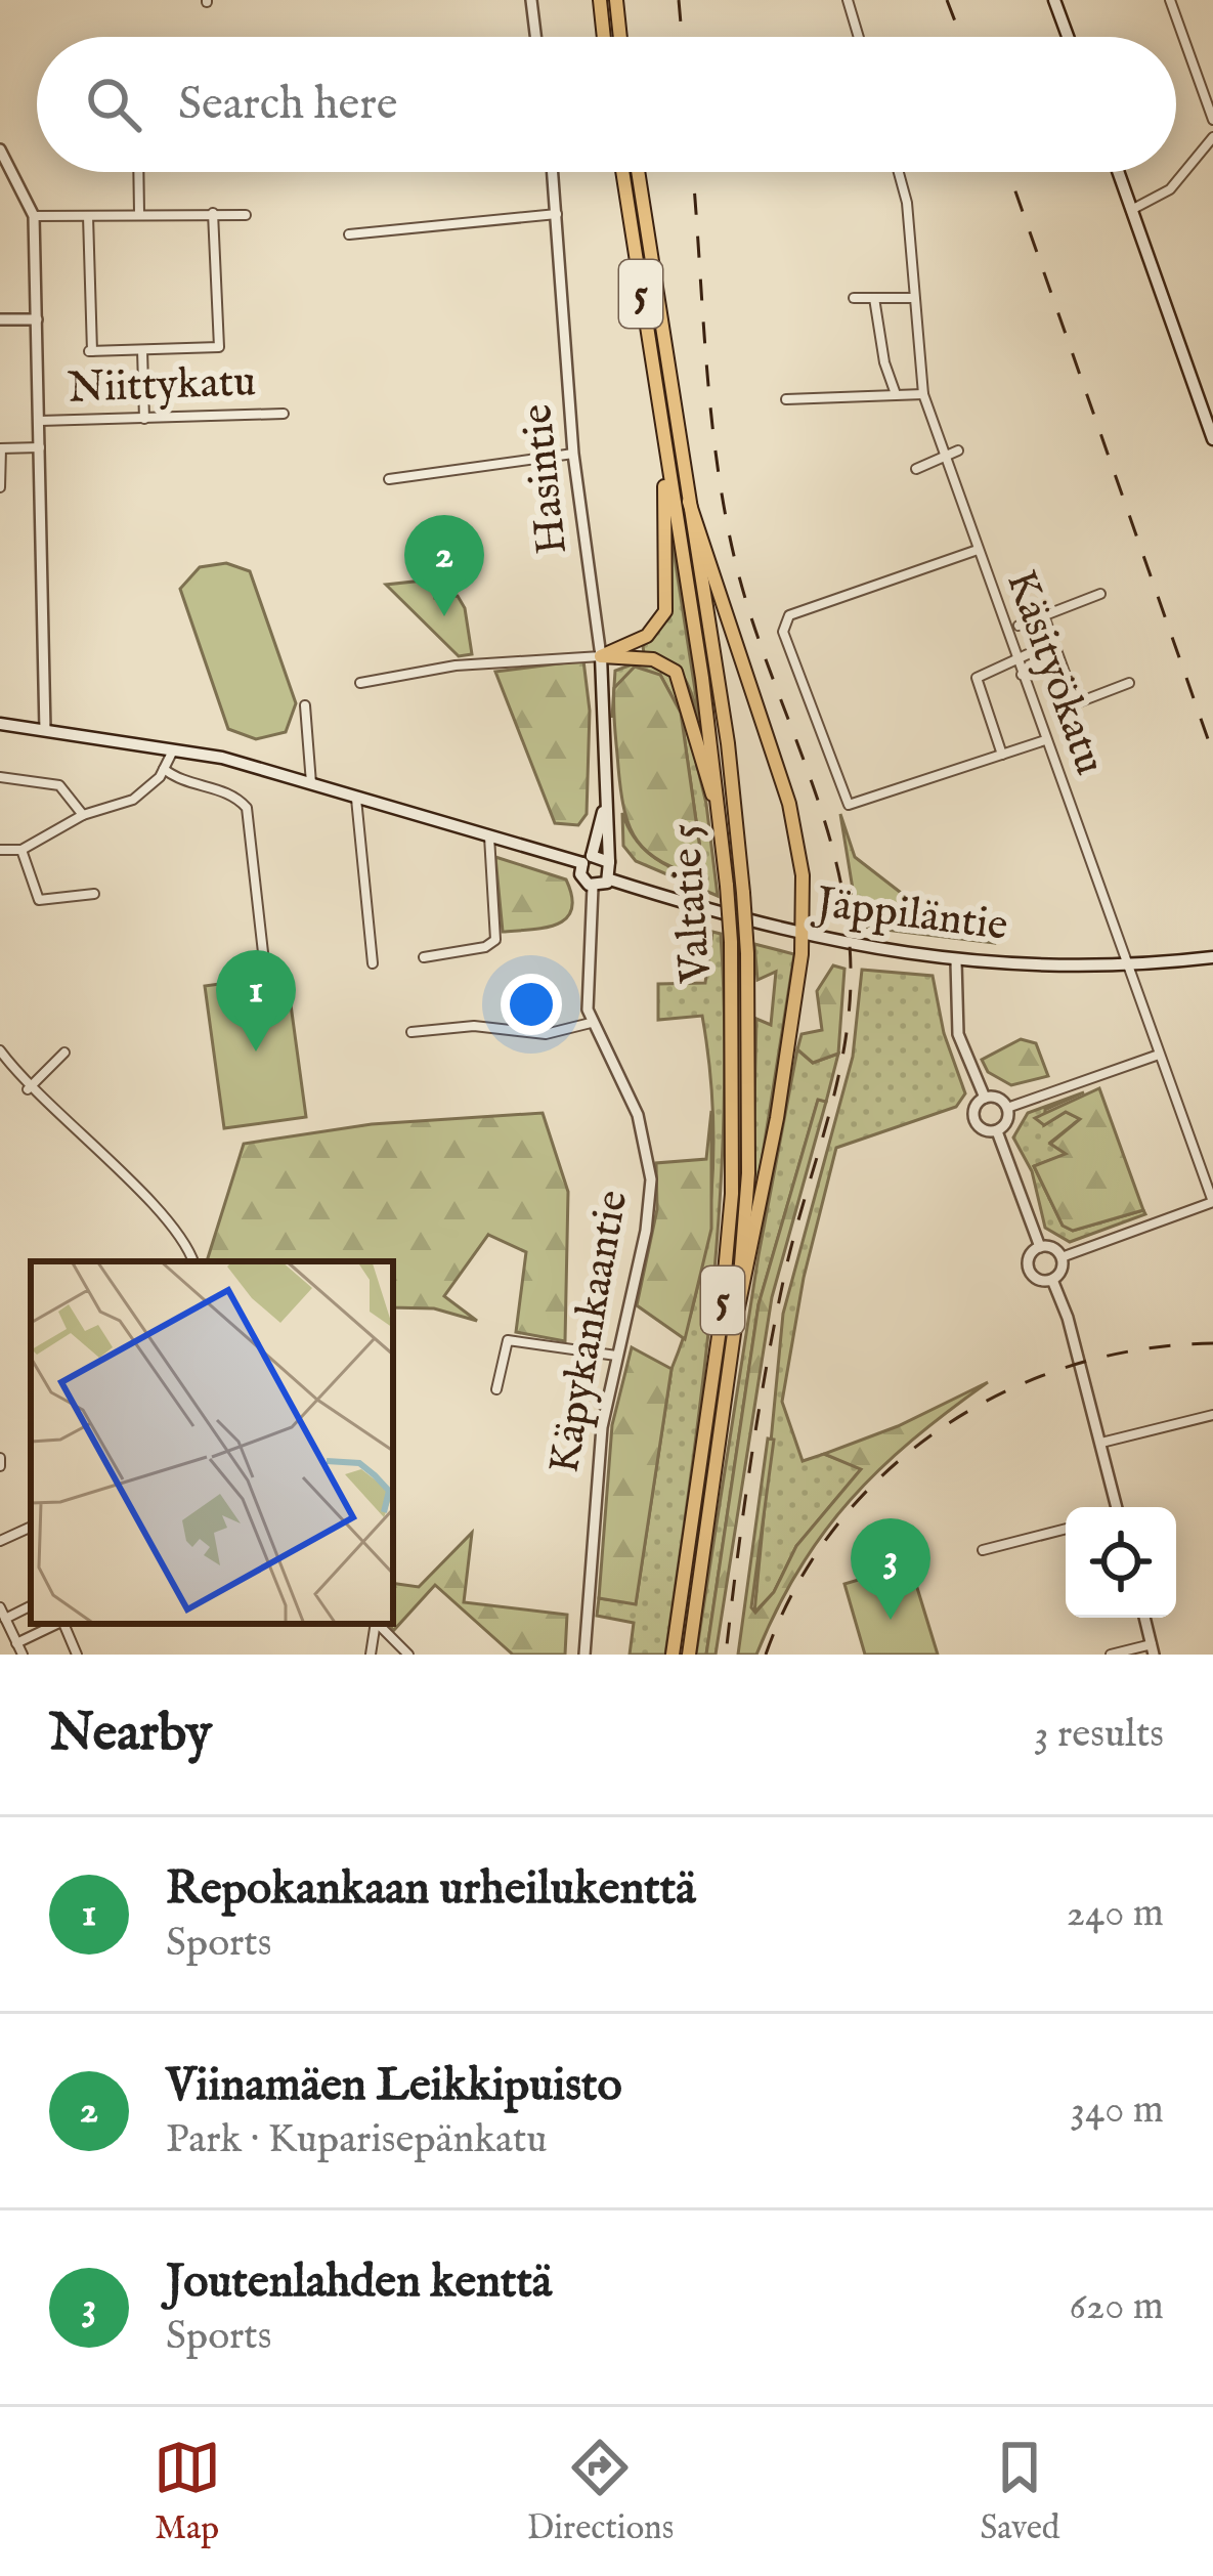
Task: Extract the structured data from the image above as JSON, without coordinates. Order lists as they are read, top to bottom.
{
  "streets": {
    "highway": ["5", "Valtatie 5"],
    "main road": ["Hasintie", "Jäppiläntie"],
    "street": ["Niittykatu", "Käsityökatu", "Käpykankaantie"]
  },
  "crossings": [
    ["Hasintie", "Jäppiläntie"],
    ["Käsityökatu", "Jäppiläntie"]
  ],
  "page": {
    "search": "Search here",
    "pins": ["2", "1", "3"],
    "heading": ["Nearby", "3 results"],
    "list": [
      {
        "mark": "1",
        "name": "Repokankaan urheilukenttä",
        "note": "Sports",
        "value": "240 m"
      },
      {
        "mark": "2",
        "name": "Viinamäen Leikkipuisto",
        "note": "Park · Kuparisepänkatu",
        "value": "340 m"
      },
      {
        "mark": "3",
        "name": "Joutenlahden kenttä",
        "note": "Sports",
        "value": "620 m"
      }
    ],
    "nav": ["Map", "Directions", "Saved"]
  }
}
